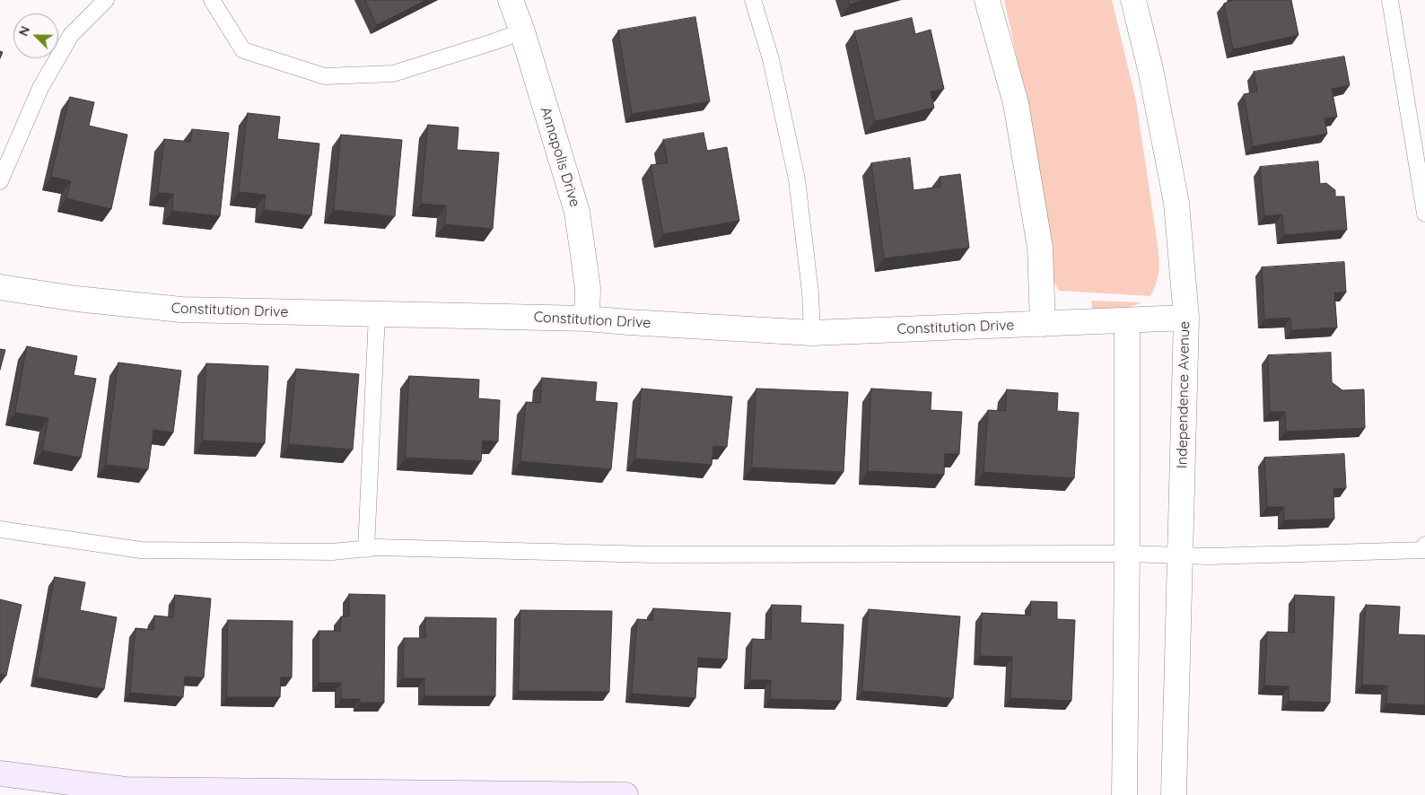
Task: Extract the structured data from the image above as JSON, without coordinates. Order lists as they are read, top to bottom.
{
  "streets": {
    "street": ["Annapolis Drive", "Constitution Drive", "Independence Avenue"]
  },
  "crossings": [
    ["Annapolis Drive", "Constitution Drive"],
    ["Constitution Drive", "Independence Avenue"]
  ],
  "north": "top left"
}
